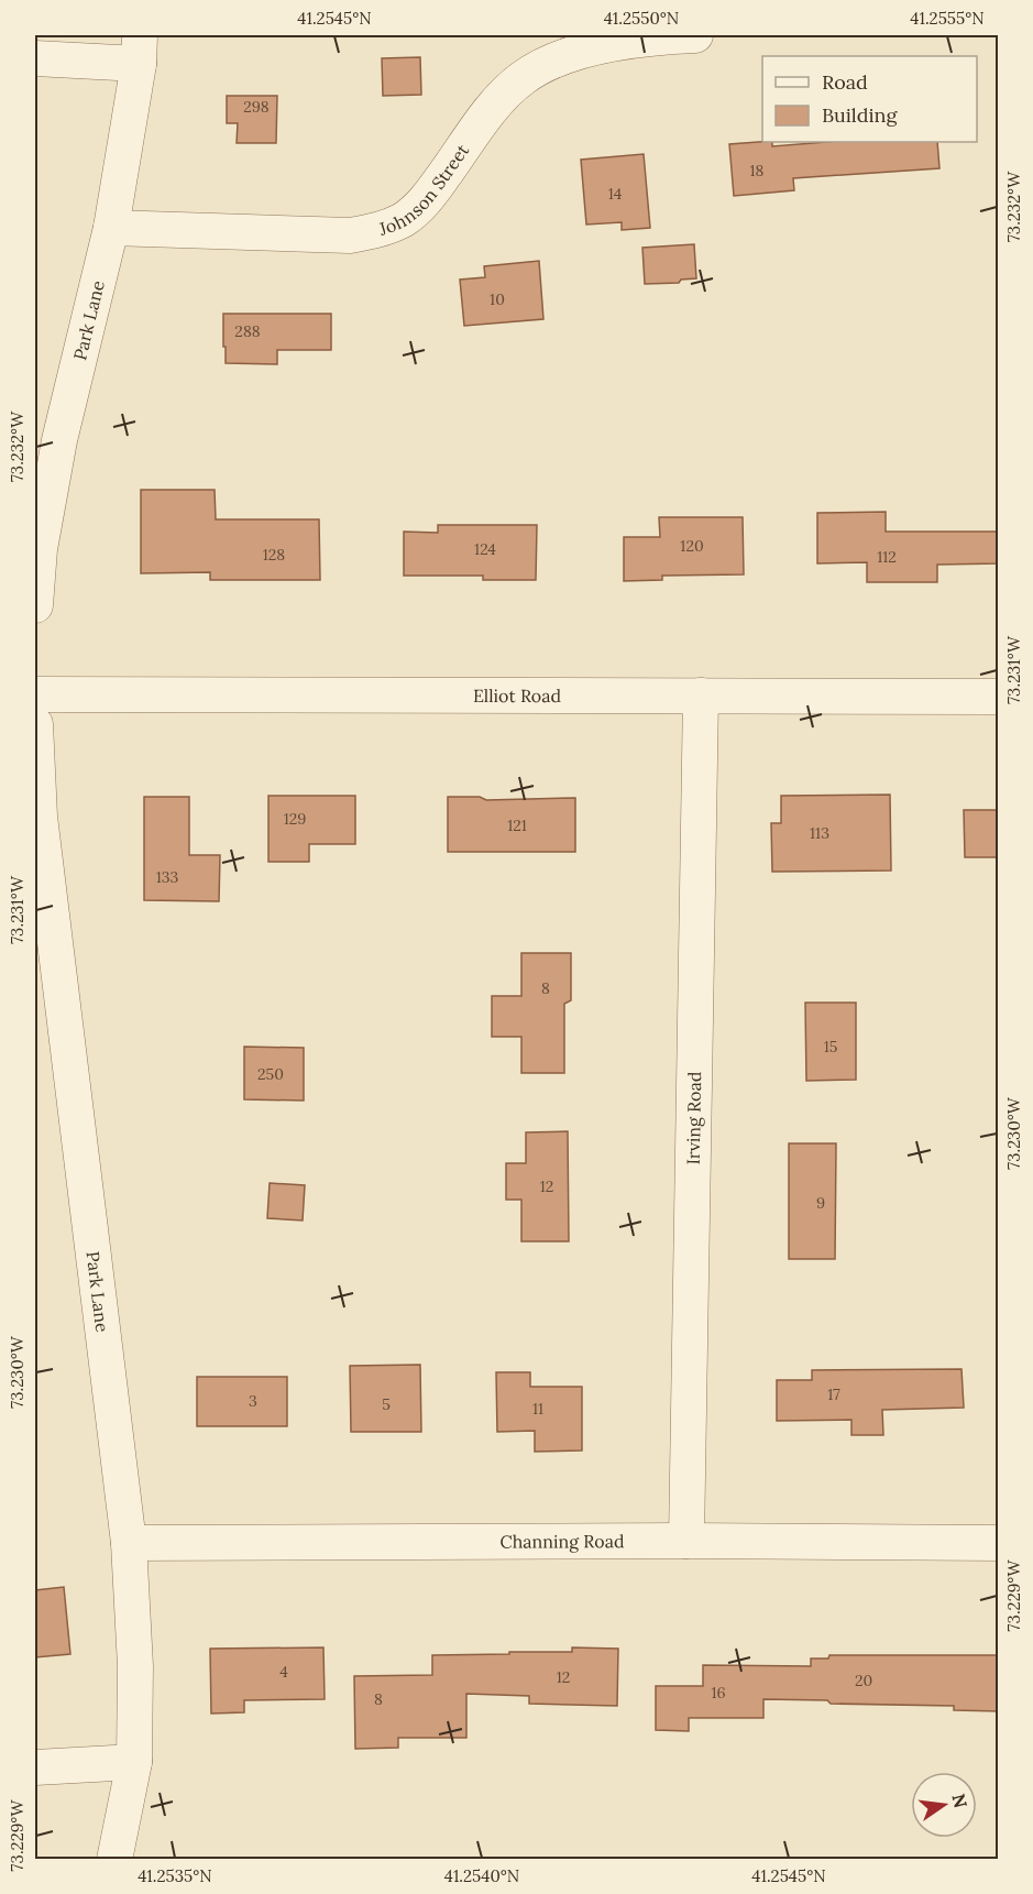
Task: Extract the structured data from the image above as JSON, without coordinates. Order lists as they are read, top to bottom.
{
  "streets": {
    "street": [
      "Johnson Street",
      "Park Lane",
      "Elliot Road",
      "Irving Road",
      "Channing Road"
    ]
  },
  "crossings": [
    ["Johnson Street", "Park Lane"],
    ["Park Lane", "Channing Road"],
    ["Elliot Road", "Irving Road"],
    ["Irving Road", "Channing Road"]
  ],
  "house_numbers": [
    "298",
    "18",
    "14",
    "10",
    "288",
    "120",
    "124",
    "128",
    "112",
    "129",
    "121",
    "113",
    "133",
    "8",
    "15",
    "250",
    "12",
    "9",
    "17",
    "3",
    "5",
    "11",
    "4",
    "12",
    "20",
    "16",
    "8"
  ],
  "legend": ["Road", "Building"],
  "north": "right",
  "coordinates": [
    "41.2545°N",
    "41.2550°N",
    "41.2555°N",
    "73.232°W",
    "73.231°W",
    "73.230°W",
    "73.229°W",
    "41.2535°N",
    "41.2540°N"
  ]
}
